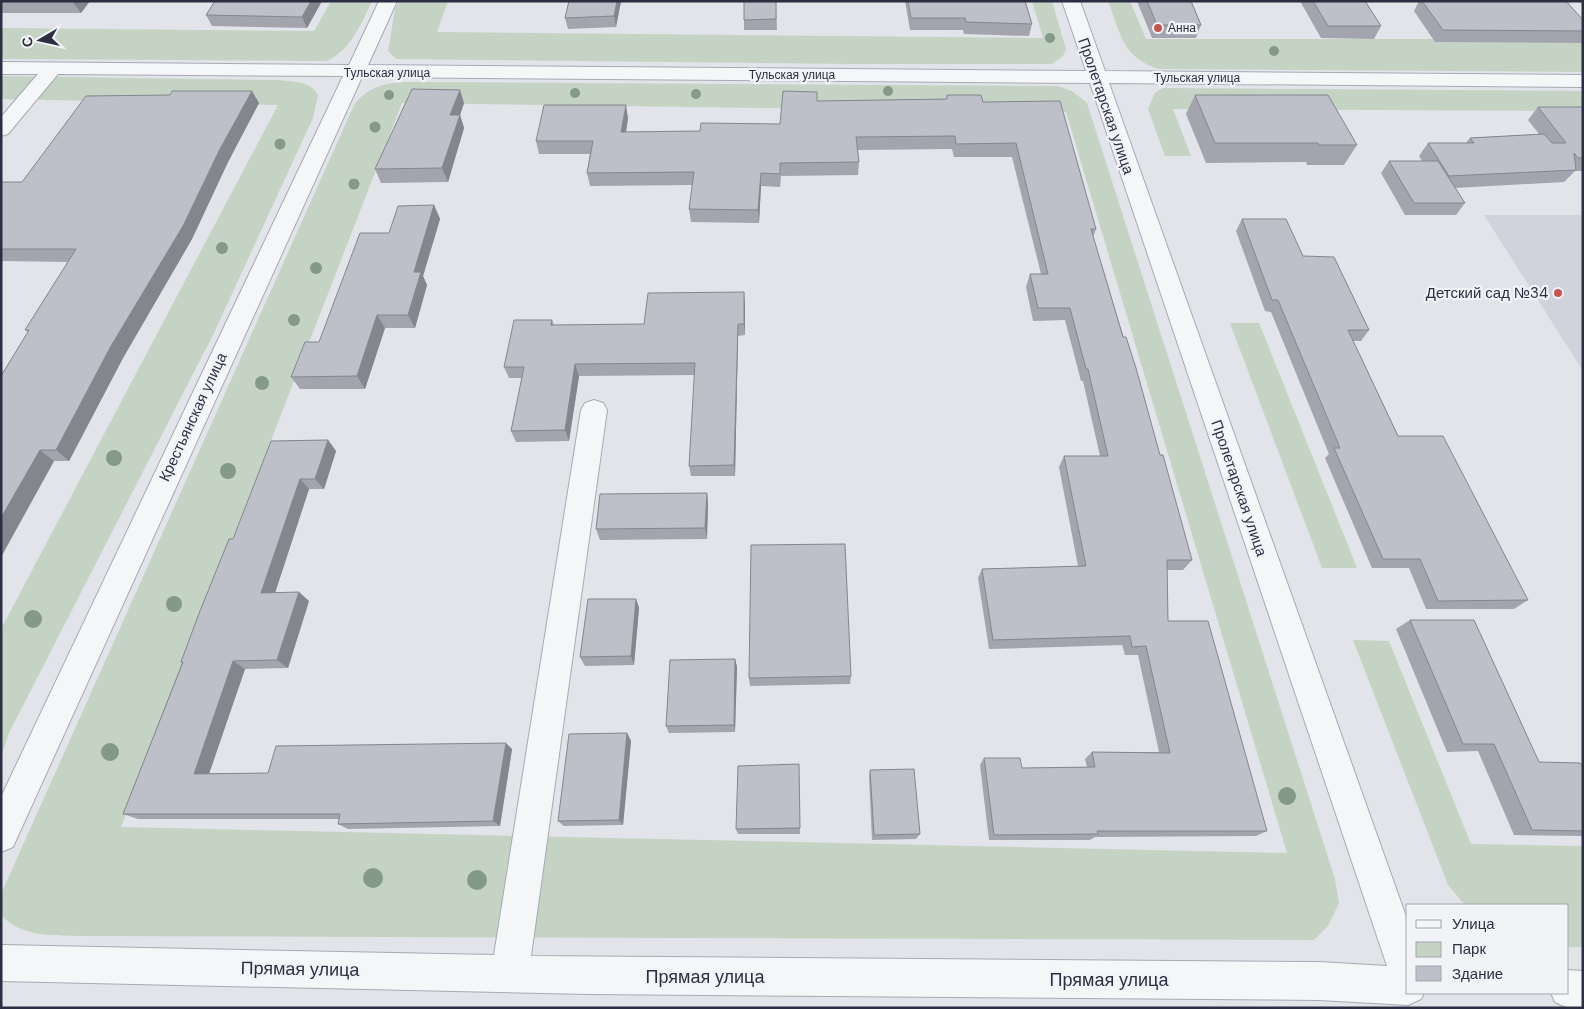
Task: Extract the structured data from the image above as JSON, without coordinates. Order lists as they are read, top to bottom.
{
  "streets": {
    "street": [
      "Тульская улица",
      "Пролетарская улица",
      "Крестьянская улица",
      "Прямая улица"
    ]
  },
  "crossings": [
    ["Тульская улица", "Пролетарская улица"],
    ["Тульская улица", "Крестьянская улица"]
  ],
  "places": ["Анна", "Детский сад №34"],
  "legend": ["Улица", "Парк", "Здание"],
  "north": "left"
}
